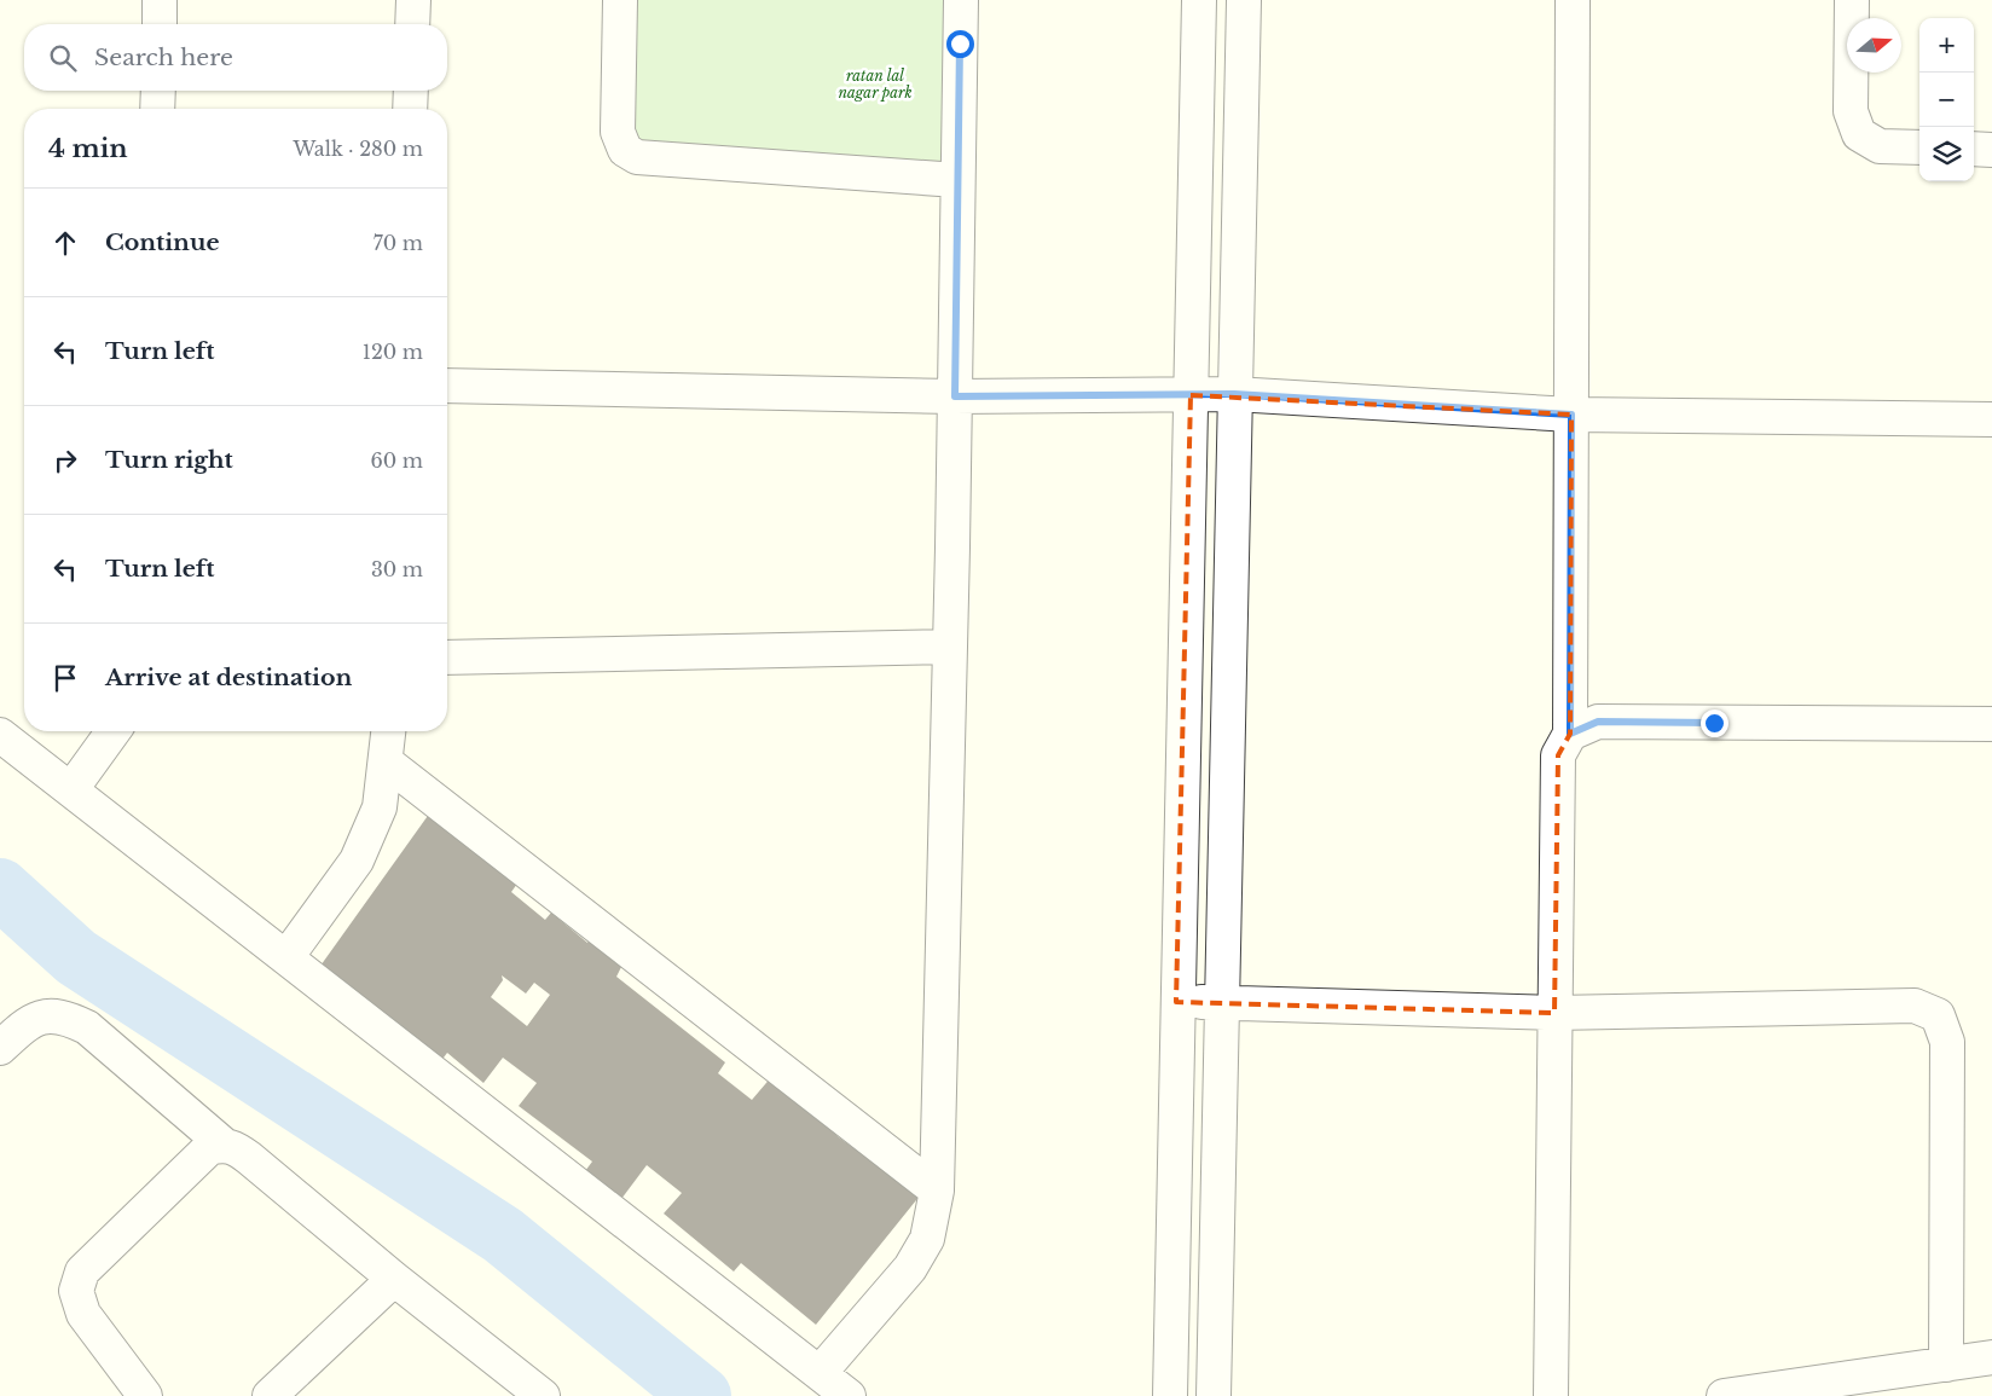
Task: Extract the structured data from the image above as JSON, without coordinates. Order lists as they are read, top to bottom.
{
  "parks": ["ratan lal nagar park"],
  "north": "right",
  "page": {
    "map_buttons": ["+", "−"],
    "search": "Search here",
    "heading": ["4 min", "Walk · 280 m"],
    "list": [
      ["Continue", "70 m"],
      ["Turn left", "120 m"],
      ["Turn right", "60 m"],
      ["Turn left", "30 m"],
      "Arrive at destination"
    ]
  }
}
